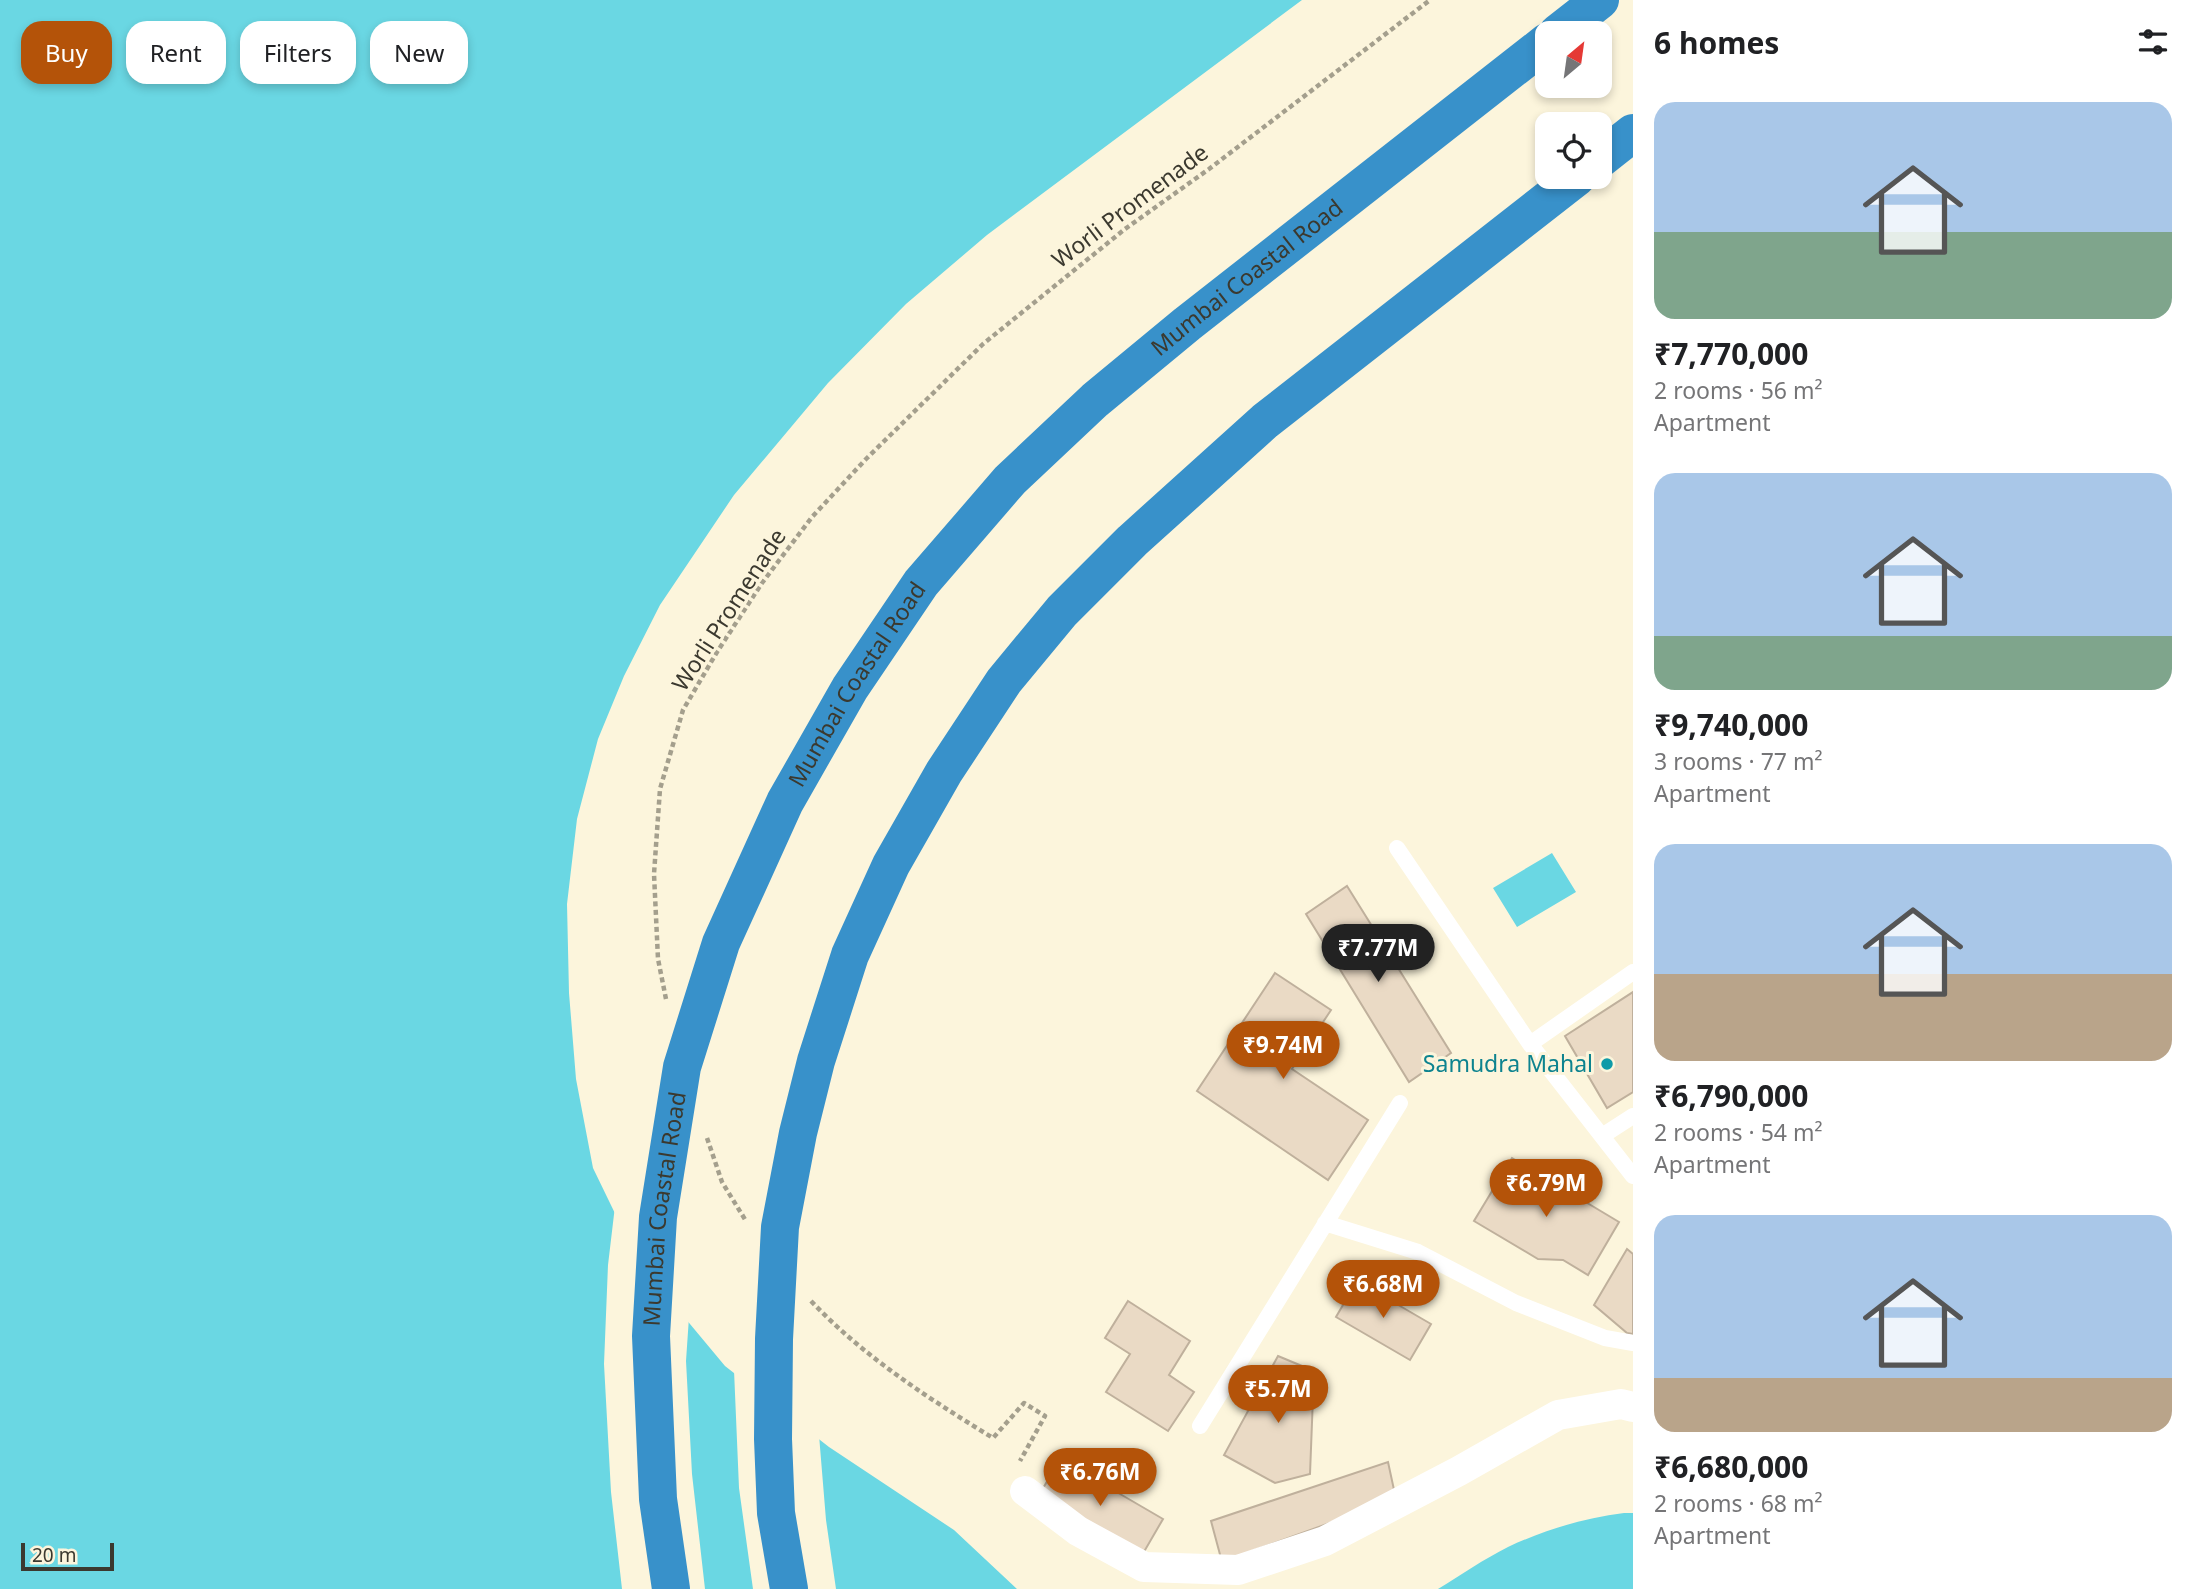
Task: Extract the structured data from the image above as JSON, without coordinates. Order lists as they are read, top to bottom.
{
  "streets": {
    "highway": ["Mumbai Coastal Road"],
    "path": ["Worli Promenade"]
  },
  "places": ["Samudra Mahal"],
  "scale_bar": "20 m",
  "north": "top right",
  "page": {
    "heading": "6 homes",
    "chip": [
      "Buy",
      "Rent",
      "Filters",
      "New"
    ],
    "list": [
      {
        "name": "₹7,770,000",
        "note": "2 rooms · 56 m² · Apartment"
      },
      {
        "name": "₹9,740,000",
        "note": "3 rooms · 77 m² · Apartment"
      },
      {
        "name": "₹6,790,000",
        "note": "2 rooms · 54 m² · Apartment"
      },
      {
        "name": "₹6,680,000",
        "note": "2 rooms · 68 m² · Apartment"
      }
    ],
    "price": [
      "₹7.77M",
      "₹9.74M",
      "₹6.79M",
      "₹6.68M",
      "₹5.7M",
      "₹6.76M"
    ],
    "scale": "20 m"
  }
}
